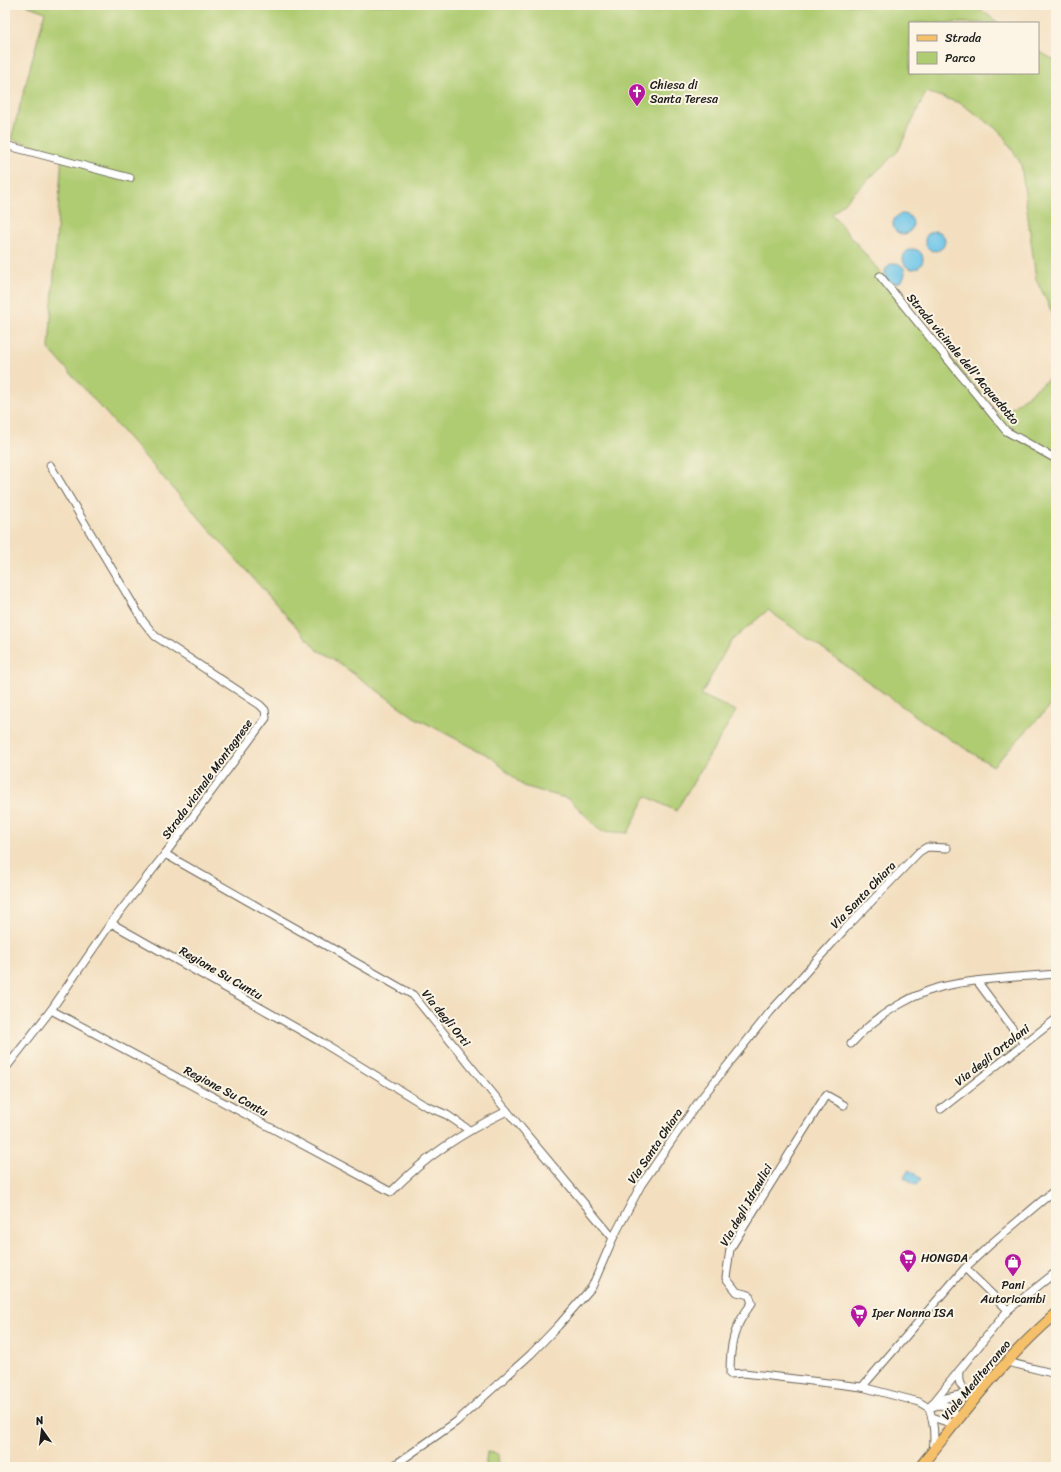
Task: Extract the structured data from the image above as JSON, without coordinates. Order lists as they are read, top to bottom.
{
  "streets": {
    "main road": ["Viale Mediterraneo"],
    "street": [
      "Strada vicinale dell'Acquedotto",
      "Strada vicinale Montagnese",
      "Via Santa Chiara",
      "Regione Su Cuntu",
      "Via degli Orti",
      "Via degli Ortolani",
      "Regione Su Contu",
      "Via degli Idraulici"
    ]
  },
  "crossings": [
    ["Strada vicinale Montagnese", "Regione Su Cuntu"],
    ["Strada vicinale Montagnese", "Via degli Orti"],
    ["Strada vicinale Montagnese", "Regione Su Contu"],
    ["Via Santa Chiara", "Via degli Orti"],
    ["Regione Su Cuntu", "Regione Su Contu"]
  ],
  "places": {
    "church": ["Chiesa di Santa Teresa"],
    "supermarket": ["HONGDA", "Iper Nonna ISA"],
    "shop": ["Pani Autoricambi"]
  },
  "legend": ["Strada", "Parco"],
  "north": "top"
}
